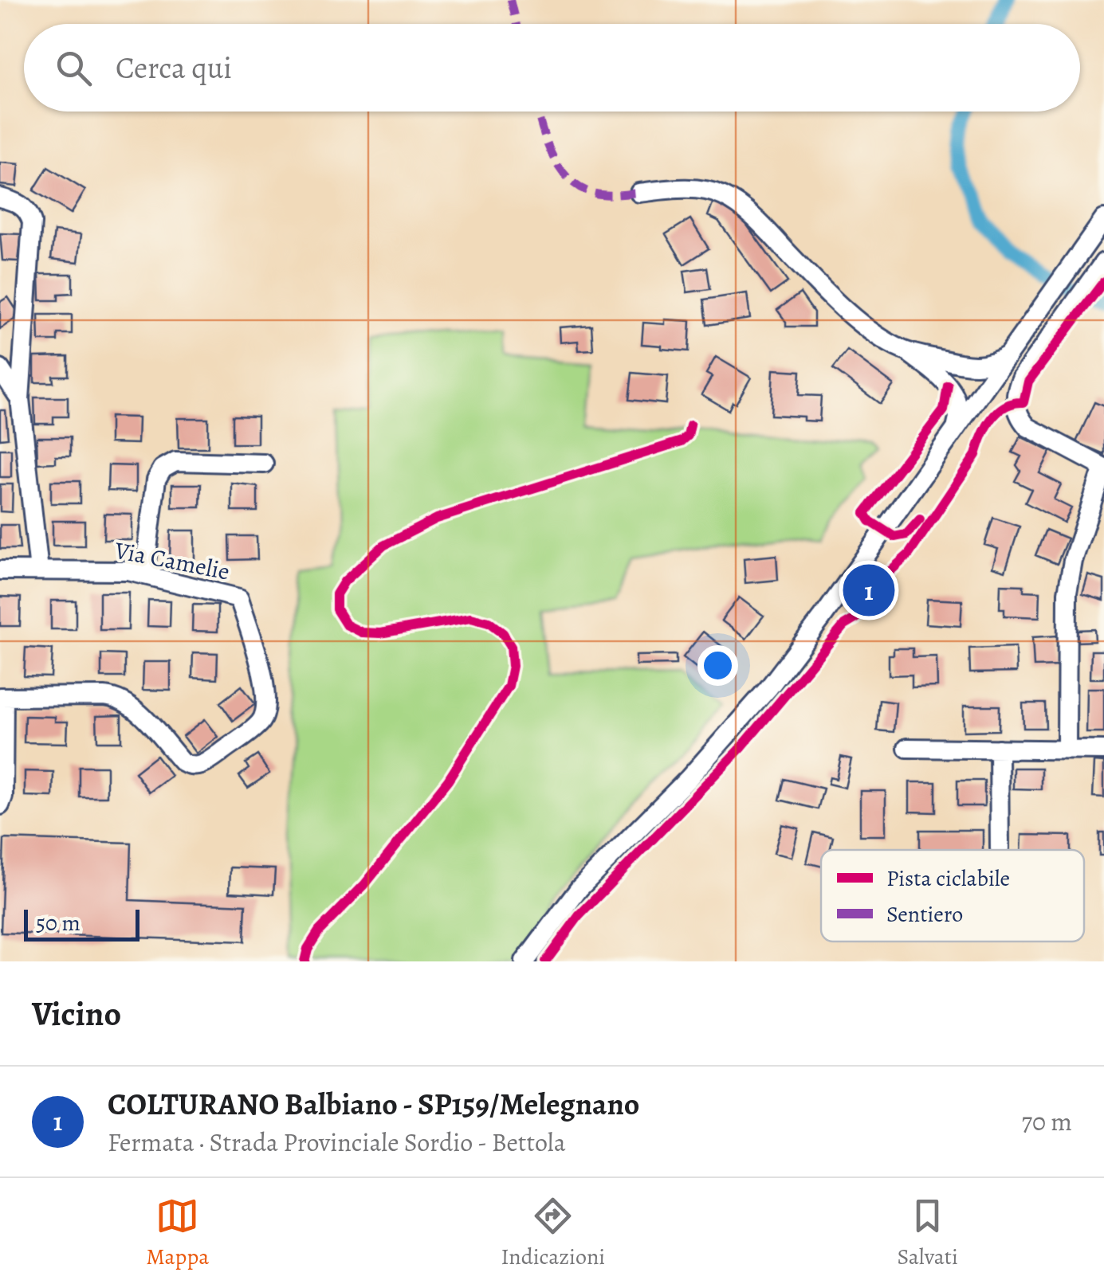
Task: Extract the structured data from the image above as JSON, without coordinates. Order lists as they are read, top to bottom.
{
  "streets": {
    "street": ["Via Camelie"]
  },
  "legend": ["Pista ciclabile", "Sentiero"],
  "scale_bar": "50 m",
  "page": {
    "search": "Cerca qui",
    "pins": "1",
    "scale": "50 m",
    "heading": "Vicino",
    "list": [
      {
        "mark": "1",
        "name": "COLTURANO Balbiano - SP159/Melegnano",
        "note": "Fermata · Strada Provinciale Sordio - Bettola",
        "value": "70 m"
      }
    ],
    "nav": ["Mappa", "Indicazioni", "Salvati"]
  }
}
